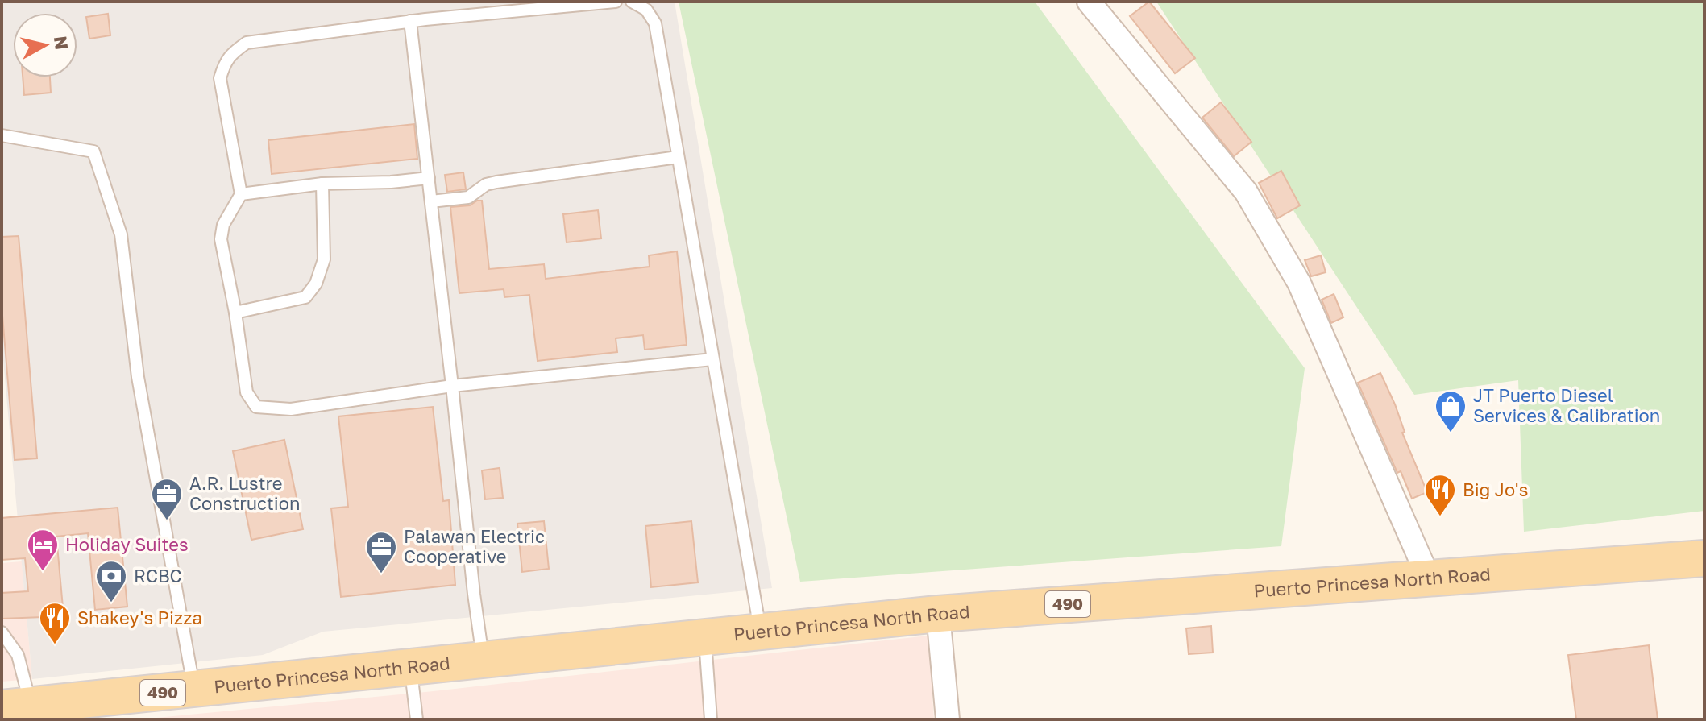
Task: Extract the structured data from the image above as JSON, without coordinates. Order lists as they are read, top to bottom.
{
  "streets": {
    "main road": ["Puerto Princesa North Road", "490"]
  },
  "places": {
    "shop": ["JT Puerto Diesel Services & Calibration"],
    "restaurant": ["Big Jo's", "Shakey's Pizza"],
    "office": ["A.R. Lustre Construction", "Palawan Electric Cooperative"],
    "hotel": ["Holiday Suites"],
    "bank": ["RCBC"]
  },
  "north": "right"
}
